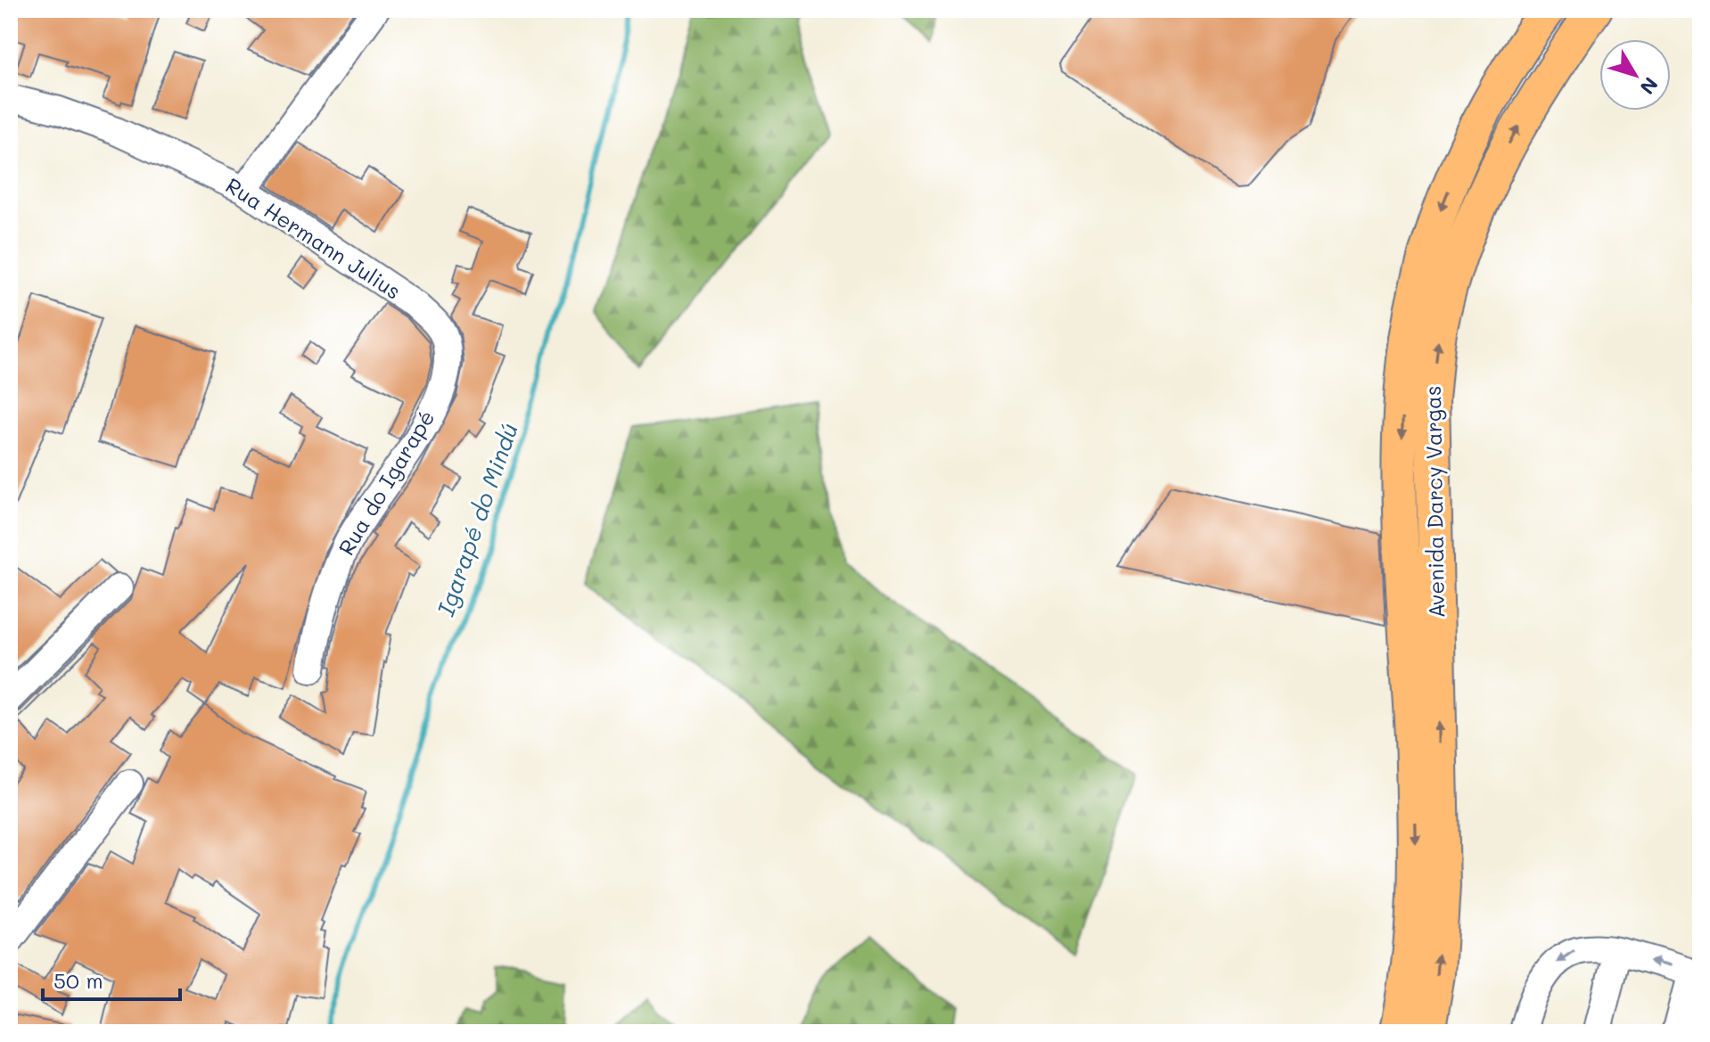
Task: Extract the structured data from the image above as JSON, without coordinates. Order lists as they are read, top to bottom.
{
  "streets": {
    "main road": ["Avenida Darcy Vargas"],
    "street": ["Rua Hermann Julius", "Rua do Igarapé"]
  },
  "crossings": [
    ["Rua Hermann Julius", "Rua do Igarapé"]
  ],
  "water": ["Igarapé do Mindú"],
  "scale_bar": "50 m",
  "north": "bottom right"
}
